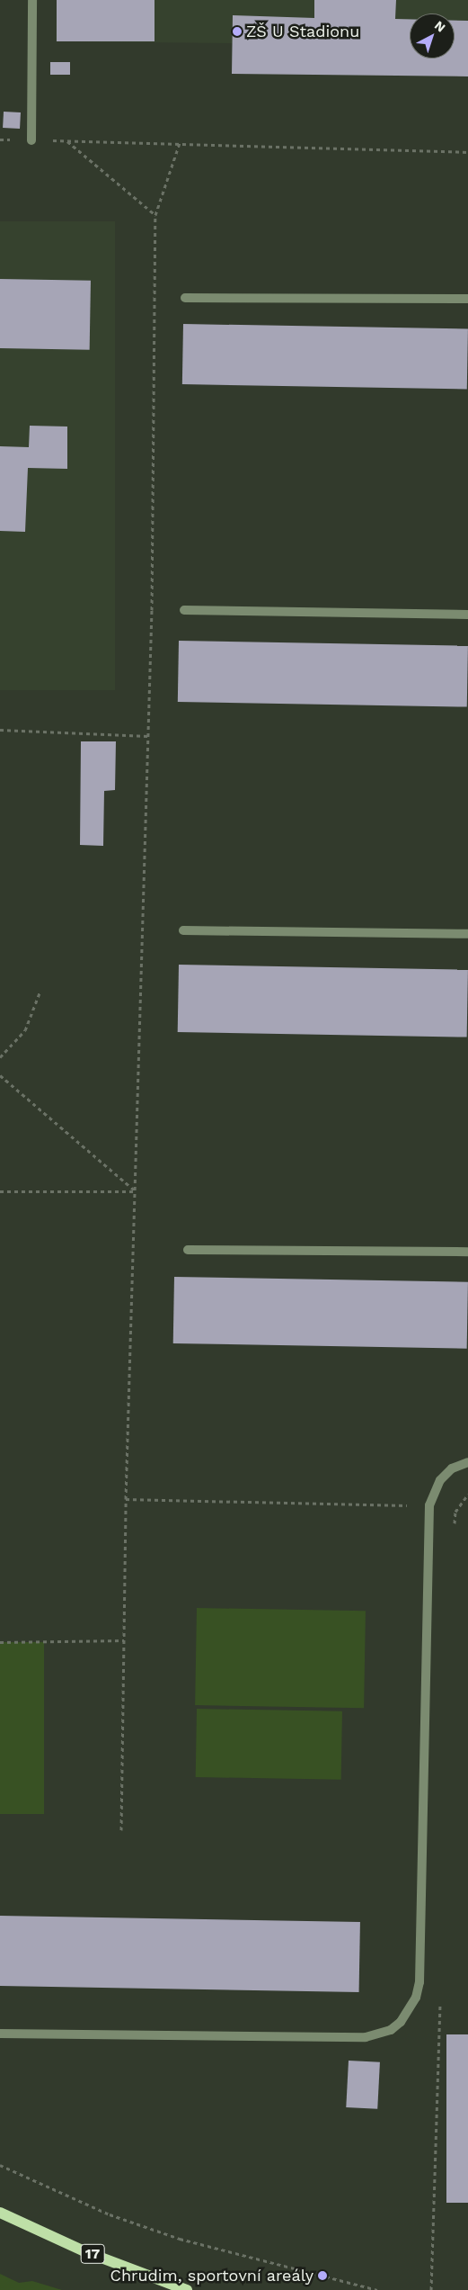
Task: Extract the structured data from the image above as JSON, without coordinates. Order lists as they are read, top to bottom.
{
  "streets": {
    "main road": ["17"]
  },
  "places": ["ZŠ U Stadionu", "Chrudim, sportovní areály"],
  "north": "top right"
}
